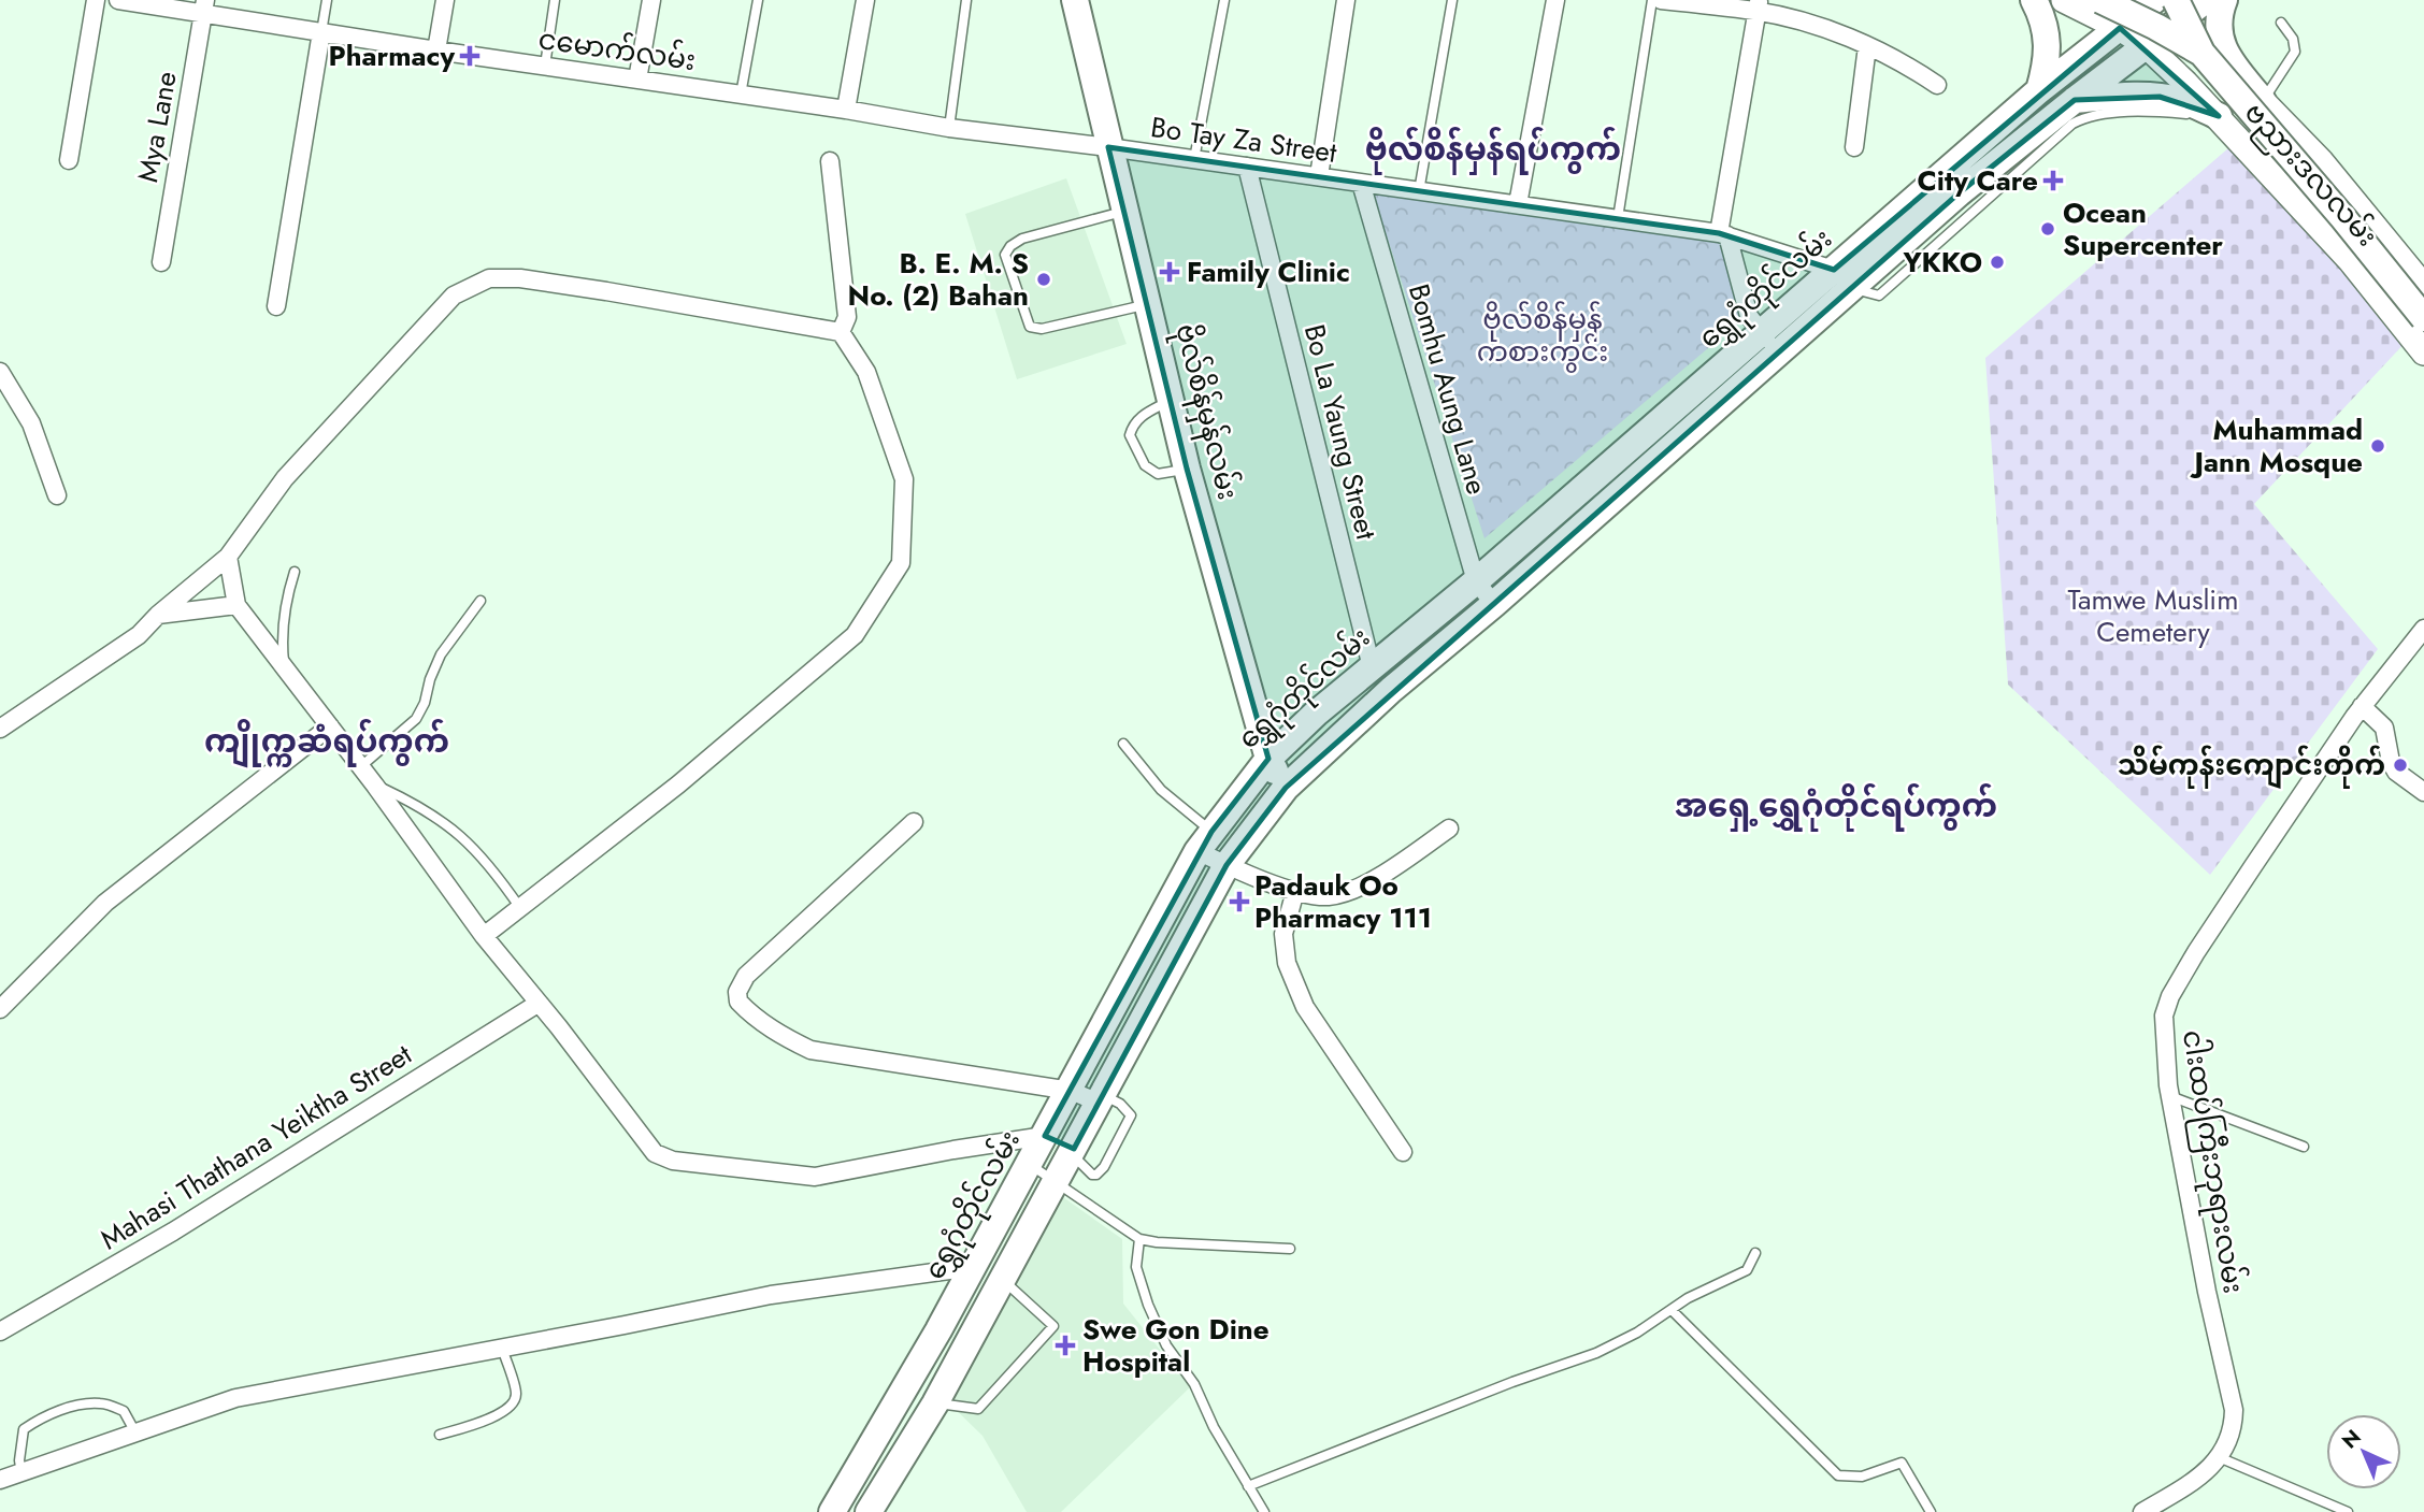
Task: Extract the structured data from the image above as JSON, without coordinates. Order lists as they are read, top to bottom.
{
  "streets": {
    "main road": ["ဗညားဒလလမ်း", "ရွှေဂုံတိုင်လမ်း", "ဗိုလ်စိန်မှန်လမ်း"],
    "street": [
      "ငမောက်လမ်း",
      "Mya Lane",
      "Bo Tay Za Street",
      "Bomhu Aung Lane",
      "Bo La Yaung Street",
      "Mahasi Thathana Yeiktha Street",
      "ငါးထပ်ကြီးဘုရားလမ်း"
    ]
  },
  "crossings": [
    ["ငမောက်လမ်း", "Mya Lane"],
    ["ငမောက်လမ်း", "Bo Tay Za Street"],
    ["ငမောက်လမ်း", "ဗိုလ်စိန်မှန်လမ်း"],
    ["Bo Tay Za Street", "ရွှေဂုံတိုင်လမ်း"],
    ["Bo Tay Za Street", "Bomhu Aung Lane"],
    ["Bo Tay Za Street", "ဗိုလ်စိန်မှန်လမ်း"],
    ["Bo Tay Za Street", "Bo La Yaung Street"],
    ["ဗညားဒလလမ်း", "ရွှေဂုံတိုင်လမ်း"],
    ["ရွှေဂုံတိုင်လမ်း", "Bomhu Aung Lane"],
    ["ရွှေဂုံတိုင်လမ်း", "ဗိုလ်စိန်မှန်လမ်း"],
    ["ရွှေဂုံတိုင်လမ်း", "Bo La Yaung Street"]
  ],
  "districts": ["ဗိုလ်စိန်မှန်ရပ်ကွက်", "ကျိုက္ကဆံရပ်ကွက်", "အရှေ့ရွှေဂုံတိုင်ရပ်ကွက်"],
  "parks": ["ဗိုလ်စိန်မှန် ကစားကွင်း", "Tamwe Muslim Cemetery"],
  "places": {
    "health": [
      "Pharmacy",
      "City Care",
      "Family Clinic",
      "Padauk Oo Pharmacy 111",
      "Swe Gon Dine Hospital"
    ],
    "other": [
      "Ocean Supercenter",
      "YKKO",
      "B. E. M. S No. (2) Bahan",
      "Muhammad Jann Mosque",
      "သိမ်ကုန်းကျောင်းတိုက်"
    ]
  },
  "north": "top left"
}
